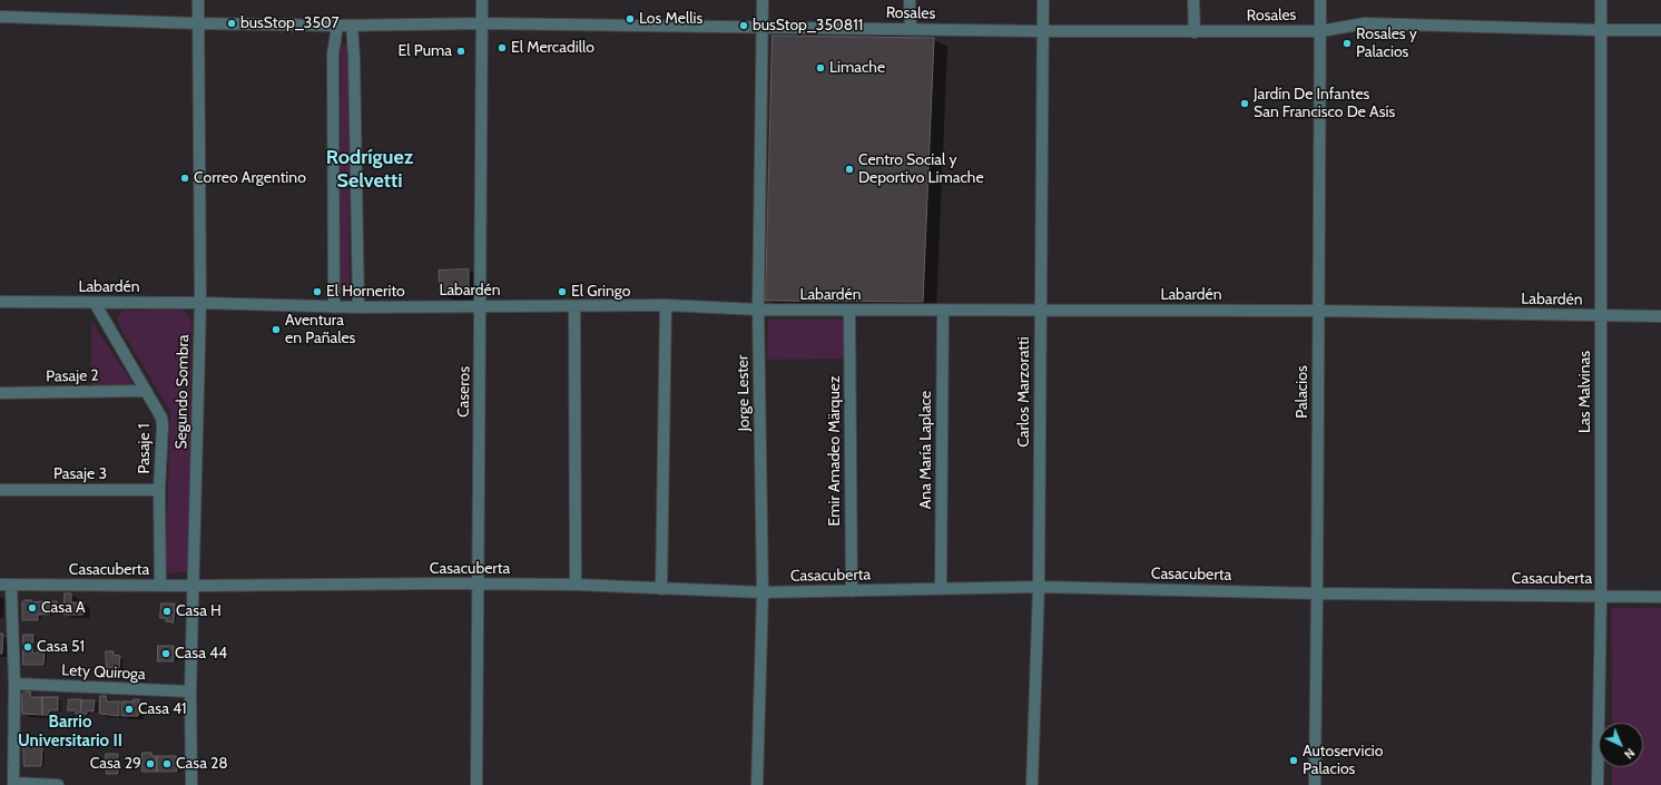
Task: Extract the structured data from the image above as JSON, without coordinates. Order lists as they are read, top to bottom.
{
  "streets": {
    "street": [
      "Rosales",
      "Labardén",
      "Pasaje 2",
      "Segundo Sombra",
      "Caseros",
      "Carlos Marzoratti",
      "Palacios",
      "Las Malvinas",
      "Jorge Lester",
      "Pasaje 1",
      "Ana María Laplace",
      "Emir Amadeo Märquez",
      "Pasaje 3",
      "Casacuberta",
      "Lety Quiroga"
    ]
  },
  "crossings": [
    ["Rosales", "Segundo Sombra"],
    ["Rosales", "Caseros"],
    ["Rosales", "Carlos Marzoratti"],
    ["Rosales", "Palacios"],
    ["Rosales", "Las Malvinas"],
    ["Rosales", "Jorge Lester"],
    ["Labardén", "Segundo Sombra"],
    ["Labardén", "Caseros"],
    ["Labardén", "Carlos Marzoratti"],
    ["Labardén", "Palacios"],
    ["Labardén", "Las Malvinas"],
    ["Labardén", "Jorge Lester"],
    ["Labardén", "Pasaje 1"],
    ["Labardén", "Ana María Laplace"],
    ["Labardén", "Emir Amadeo Märquez"],
    ["Pasaje 2", "Pasaje 1"],
    ["Segundo Sombra", "Casacuberta"],
    ["Segundo Sombra", "Lety Quiroga"],
    ["Caseros", "Casacuberta"],
    ["Carlos Marzoratti", "Casacuberta"],
    ["Palacios", "Casacuberta"],
    ["Las Malvinas", "Casacuberta"],
    ["Jorge Lester", "Casacuberta"],
    ["Pasaje 1", "Pasaje 3"],
    ["Pasaje 1", "Casacuberta"],
    ["Ana María Laplace", "Casacuberta"],
    ["Emir Amadeo Märquez", "Casacuberta"]
  ],
  "districts": ["Rodríguez Selvetti", "Barrio Universitario II"],
  "places": [
    "Los Mellis",
    "busStop_3507",
    "busStop_350811",
    "Rosales y Palacios",
    "El Mercadillo",
    "El Puma",
    "Limache",
    "Jardín De Infantes San Francisco De Asís",
    "Centro Social y Deportivo Limache",
    "Correo Argentino",
    "El Hornerito",
    "El Gringo",
    "Aventura en Pañales",
    "Casa A",
    "Casa H",
    "Casa 51",
    "Casa 44",
    "Casa 41",
    "Autoservicio Palacios",
    "Casa 29",
    "Casa 28"
  ],
  "north": "bottom right"
}
